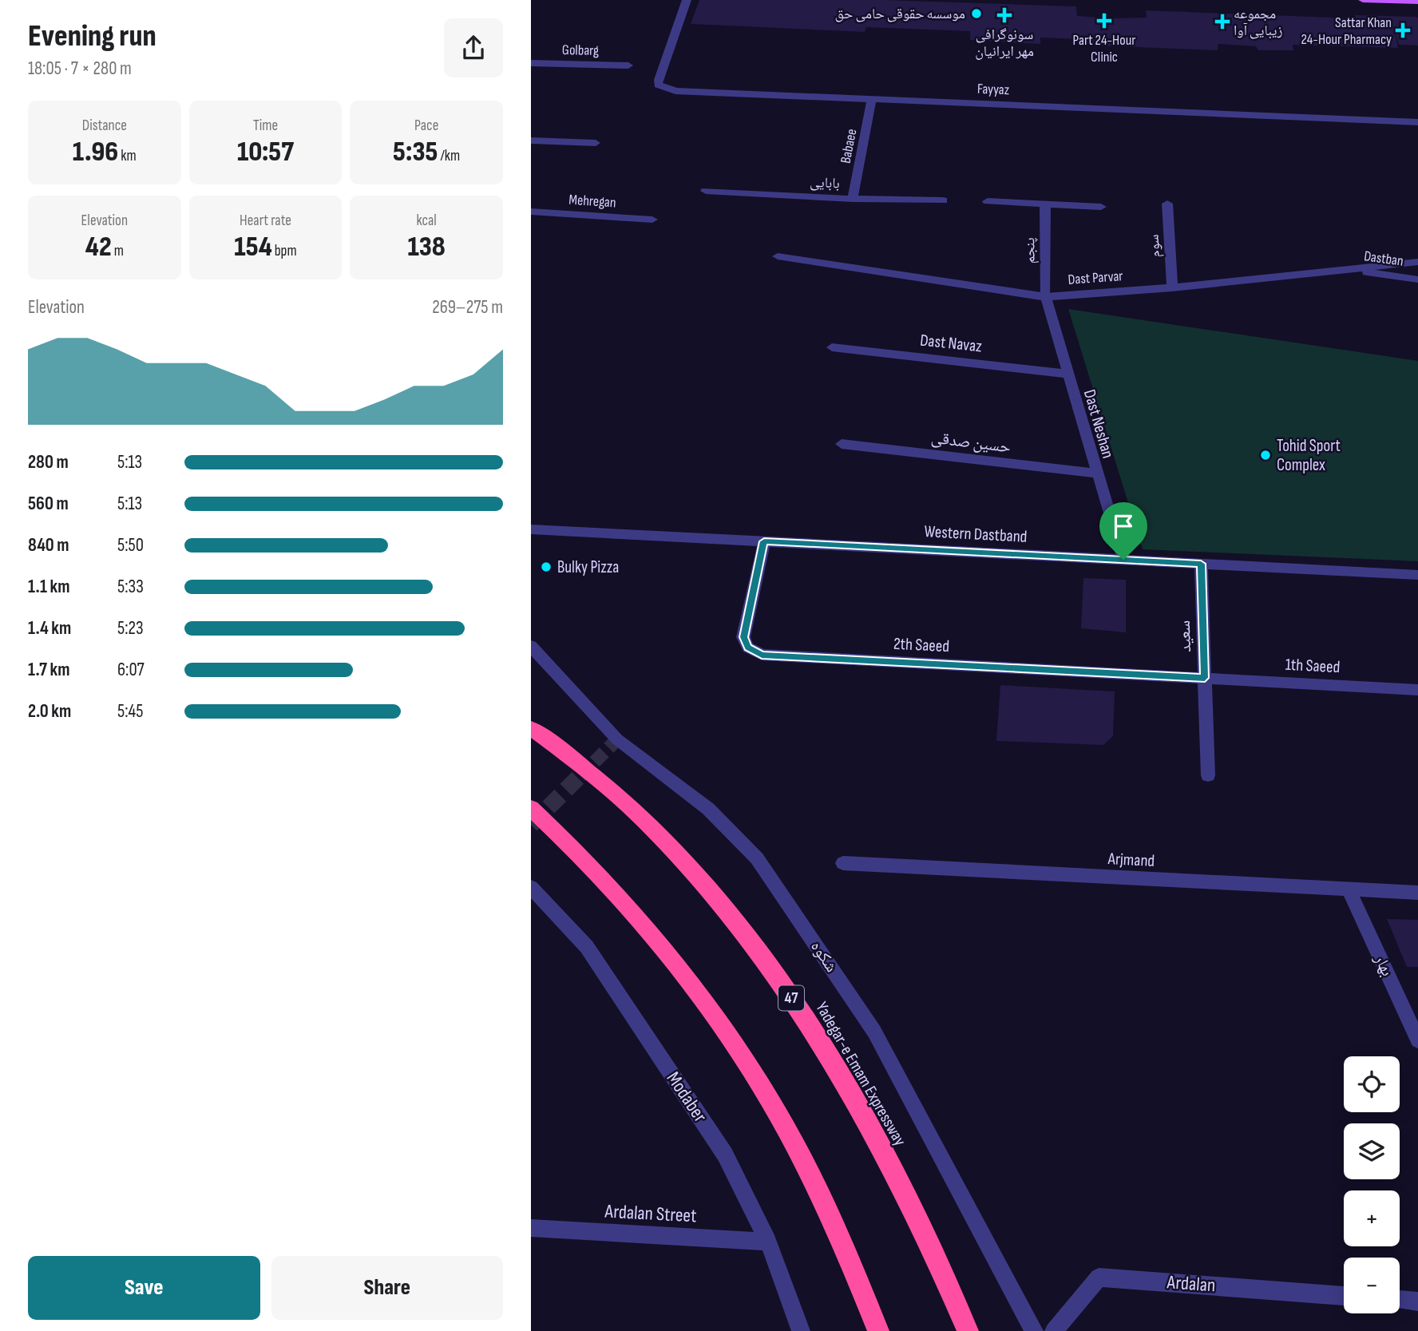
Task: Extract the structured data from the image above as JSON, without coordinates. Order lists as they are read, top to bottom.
{
  "streets": {
    "highway": ["47", "Yadegar-e Emam Expressway"],
    "street": [
      "Golbarg",
      "Fayyaz",
      "Babaee",
      "بابایی",
      "Mehregan",
      "سوم",
      "پنجم",
      "Dastban",
      "Dast Parvar",
      "Dast Navaz",
      "Dast Neshan",
      "حسین صدقی",
      "Western Dastband",
      "سعید",
      "2th Saeed",
      "1th Saeed",
      "Arjmand",
      "شکوه",
      "بهار",
      "Modaber",
      "Ardalan Street",
      "Ardalan"
    ]
  },
  "crossings": [
    ["Fayyaz", "Babaee"],
    ["Babaee", "بابایی"],
    ["سوم", "Dast Parvar"],
    ["پنجم", "Dast Parvar"],
    ["پنجم", "Dast Neshan"],
    ["Dastban", "Dast Parvar"],
    ["Dast Parvar", "Dast Neshan"],
    ["Dast Navaz", "Dast Neshan"],
    ["Dast Neshan", "حسین صدقی"],
    ["Dast Neshan", "Western Dastband"],
    ["Western Dastband", "سعید"],
    ["Western Dastband", "2th Saeed"],
    ["سعید", "2th Saeed"],
    ["سعید", "1th Saeed"],
    ["2th Saeed", "1th Saeed"],
    ["Arjmand", "بهار"],
    ["Modaber", "Ardalan Street"]
  ],
  "places": {
    "other": ["موسسه حقوقی حامی حق", "Tohid Sport Complex", "Bulky Pizza"],
    "health": [
      "سونوگرافی مهر ایرانیان",
      "Part 24-Hour Clinic",
      "مجموعه زیبایی آوا",
      "Sattar Khan 24-Hour Pharmacy"
    ]
  },
  "page": {
    "heading": ["Evening run", "18:05 · 7 × 280 m"],
    "stats": [
      ["Distance", "1.96 km"],
      ["Time", "10:57"],
      ["Pace", "5:35 /km"],
      ["Elevation", "42 m"],
      ["Heart rate", "154 bpm"],
      ["kcal", "138"]
    ],
    "chart": ["Elevation", "269–275 m"],
    "list": [
      {
        "name": "280 m",
        "note": "5:13"
      },
      {
        "name": "560 m",
        "note": "5:13"
      },
      {
        "name": "840 m",
        "note": "5:50"
      },
      {
        "name": "1.1 km",
        "note": "5:33"
      },
      {
        "name": "1.4 km",
        "note": "5:23"
      },
      {
        "name": "1.7 km",
        "note": "6:07"
      },
      {
        "name": "2.0 km",
        "note": "5:45"
      }
    ],
    "map_buttons": ["+", "−"],
    "buttons": ["Save", "Share"]
  }
}
